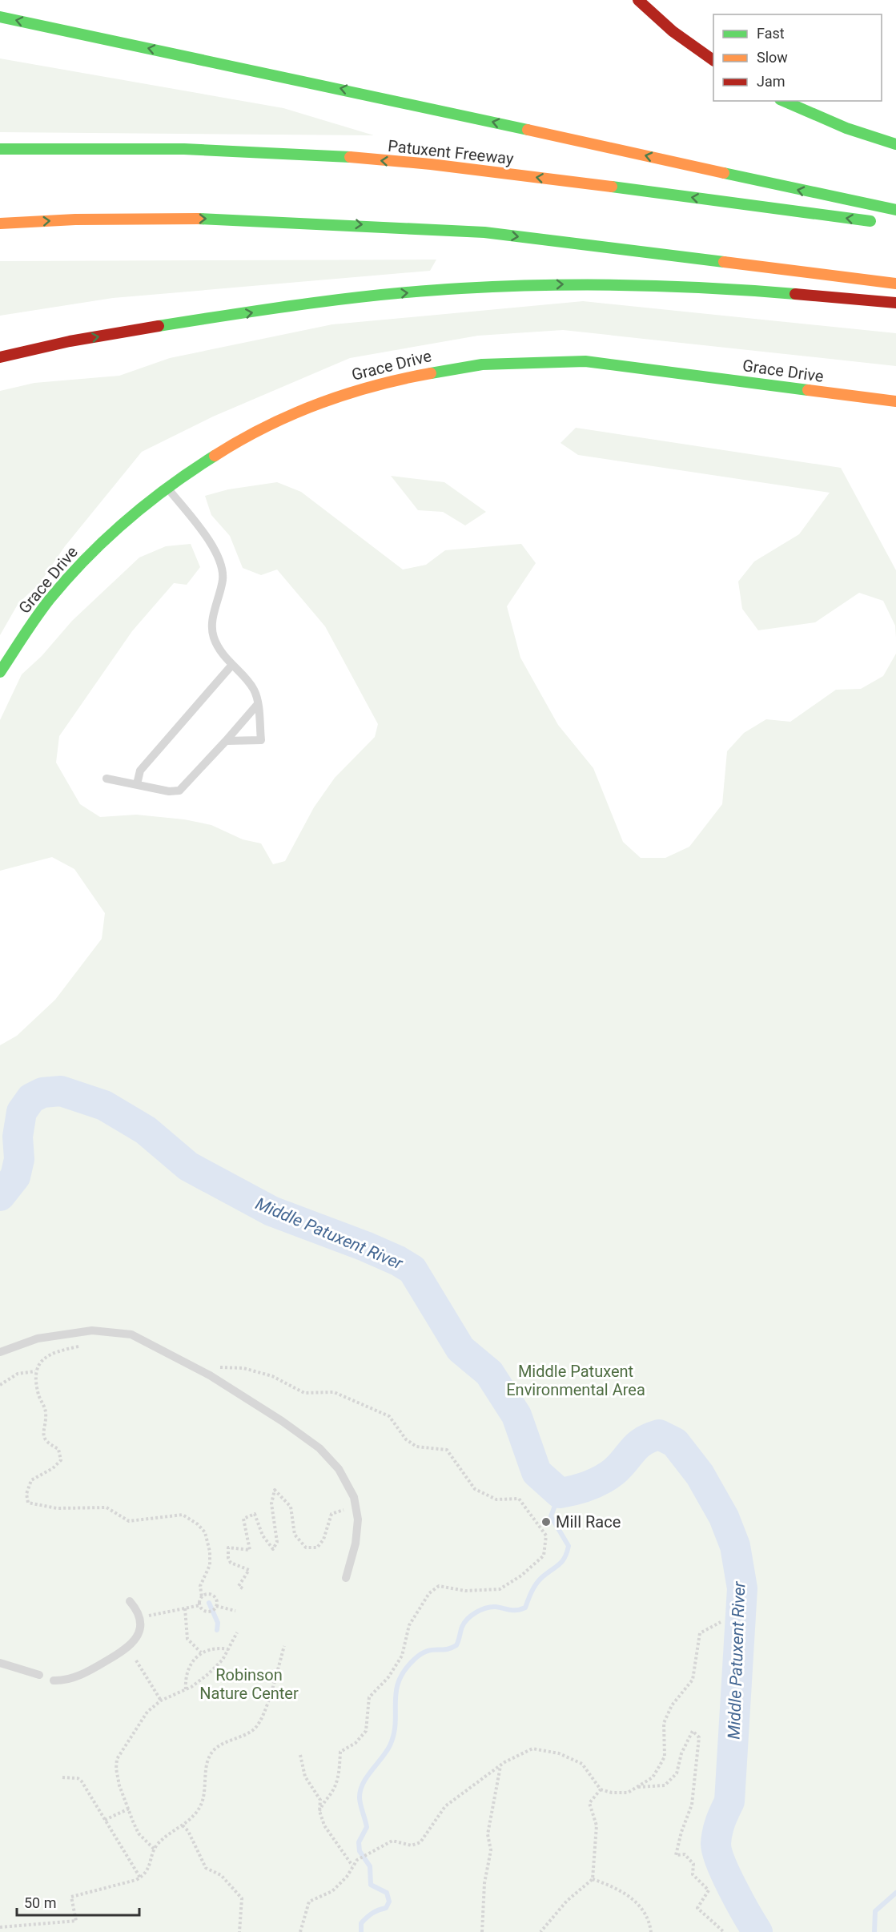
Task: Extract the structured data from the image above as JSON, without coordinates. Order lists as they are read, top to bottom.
{
  "streets": {
    "main road": ["Patuxent Freeway", "Grace Drive"]
  },
  "water": ["Middle Patuxent River"],
  "parks": ["Middle Patuxent Environmental Area", "Robinson Nature Center"],
  "places": ["Mill Race"],
  "legend": ["Fast", "Slow", "Jam"],
  "scale_bar": "50 m"
}
